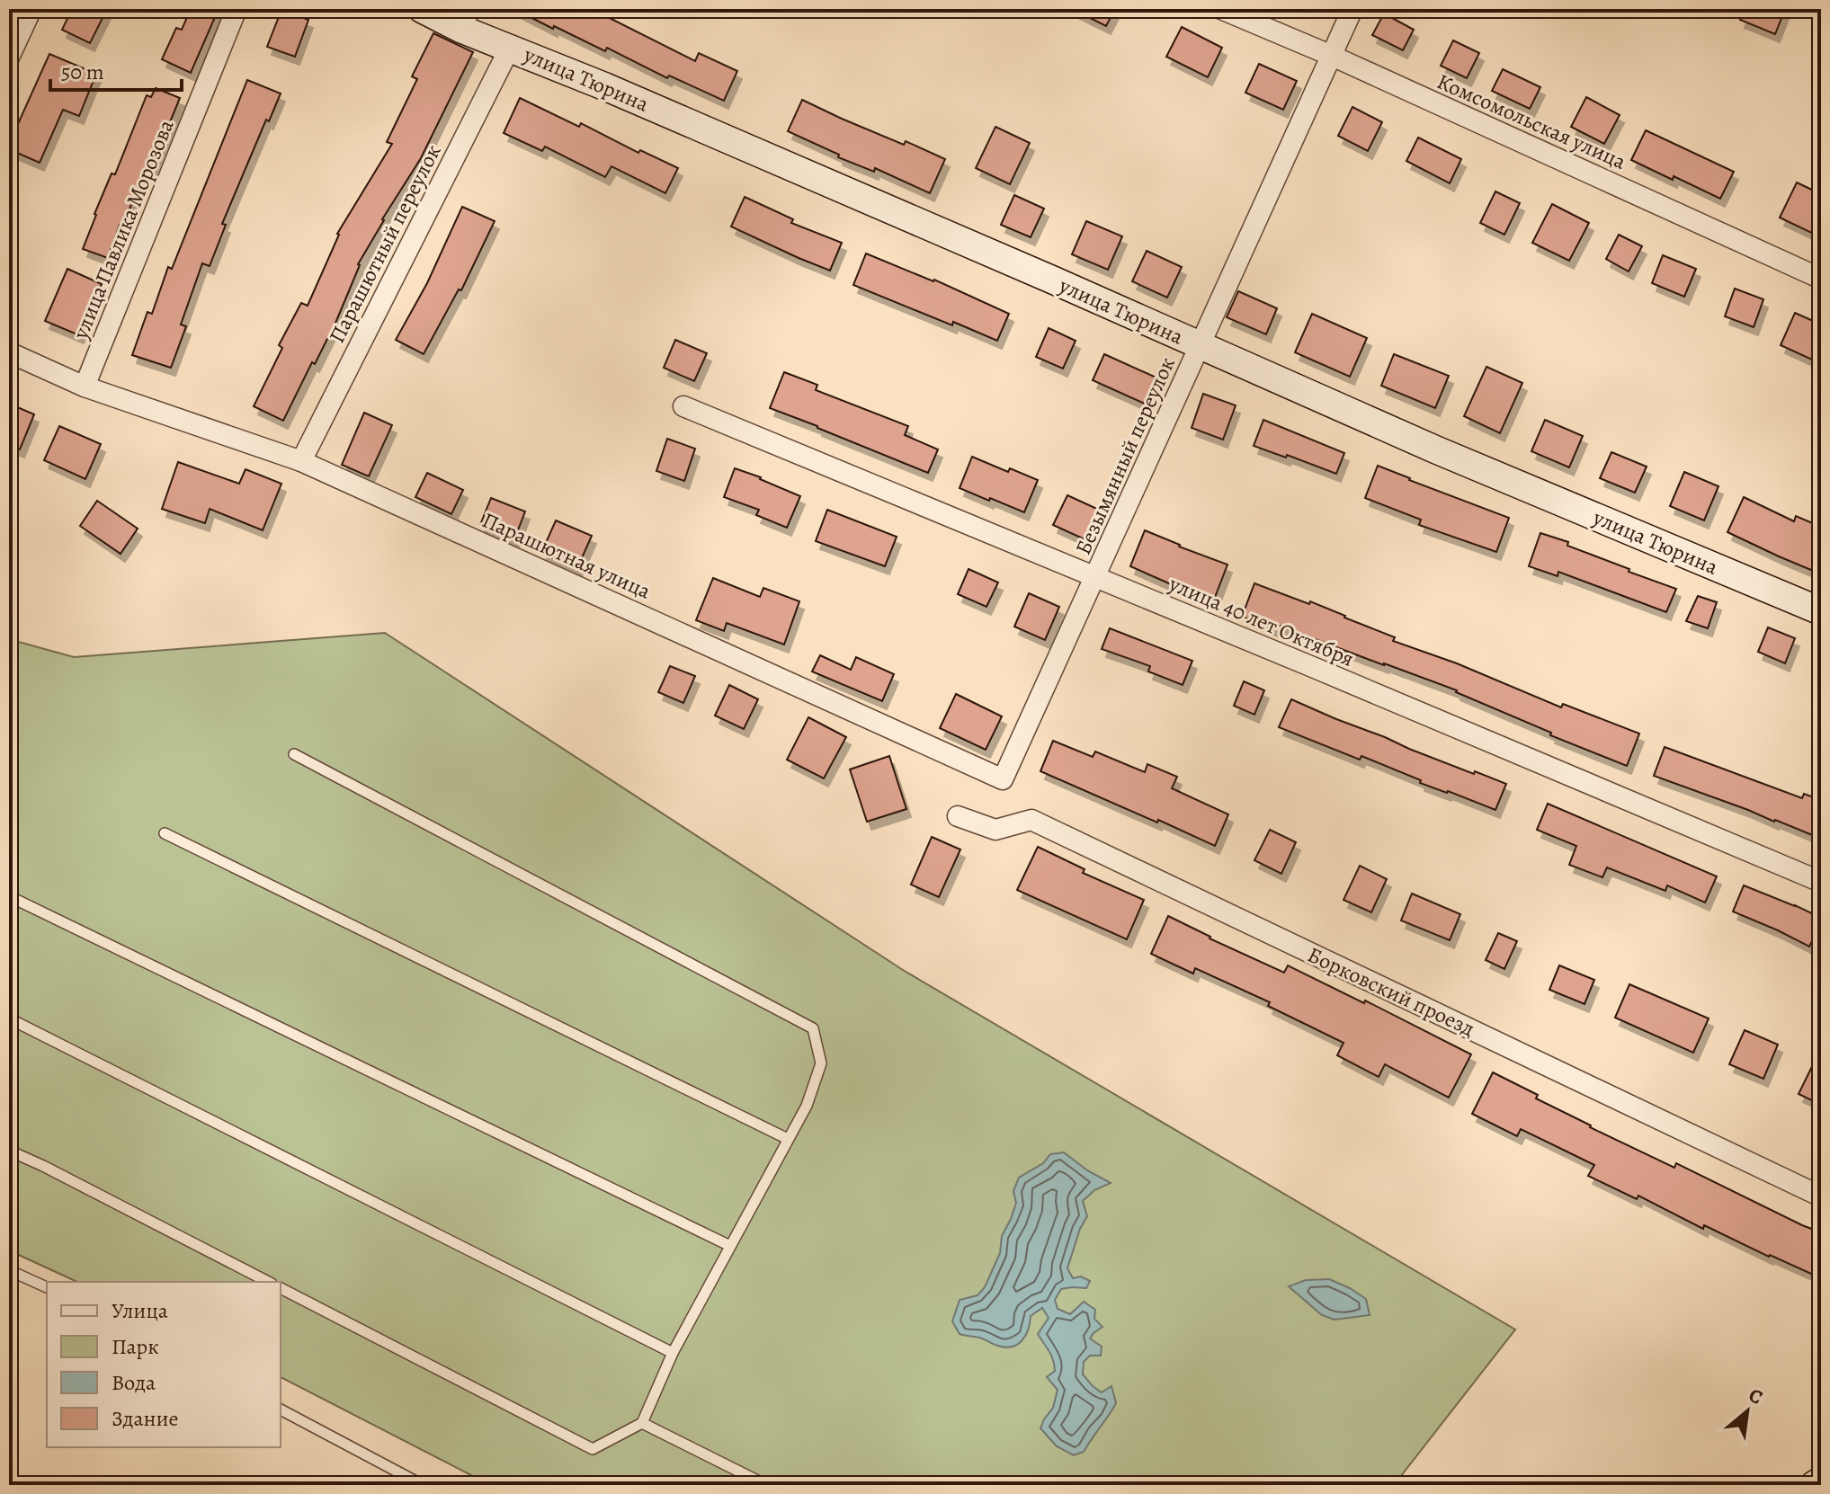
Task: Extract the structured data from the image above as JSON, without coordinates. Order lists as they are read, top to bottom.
{
  "streets": {
    "street": [
      "улица Тюрина",
      "Комсомольская улица",
      "улица Павлика Морозова",
      "Парашютный переулок",
      "Безымянный переулок",
      "Парашютная улица",
      "улица 40 лет Октября",
      "Борковский проезд"
    ]
  },
  "crossings": [
    ["улица Тюрина", "Парашютный переулок"],
    ["улица Тюрина", "Безымянный переулок"],
    ["Комсомольская улица", "Безымянный переулок"],
    ["улица Павлика Морозова", "Парашютная улица"],
    ["Парашютный переулок", "Парашютная улица"],
    ["Безымянный переулок", "Парашютная улица"],
    ["Безымянный переулок", "улица 40 лет Октября"]
  ],
  "legend": [
    "Улица",
    "Парк",
    "Вода",
    "Здание"
  ],
  "scale_bar": "50 m",
  "north": "top right"
}
